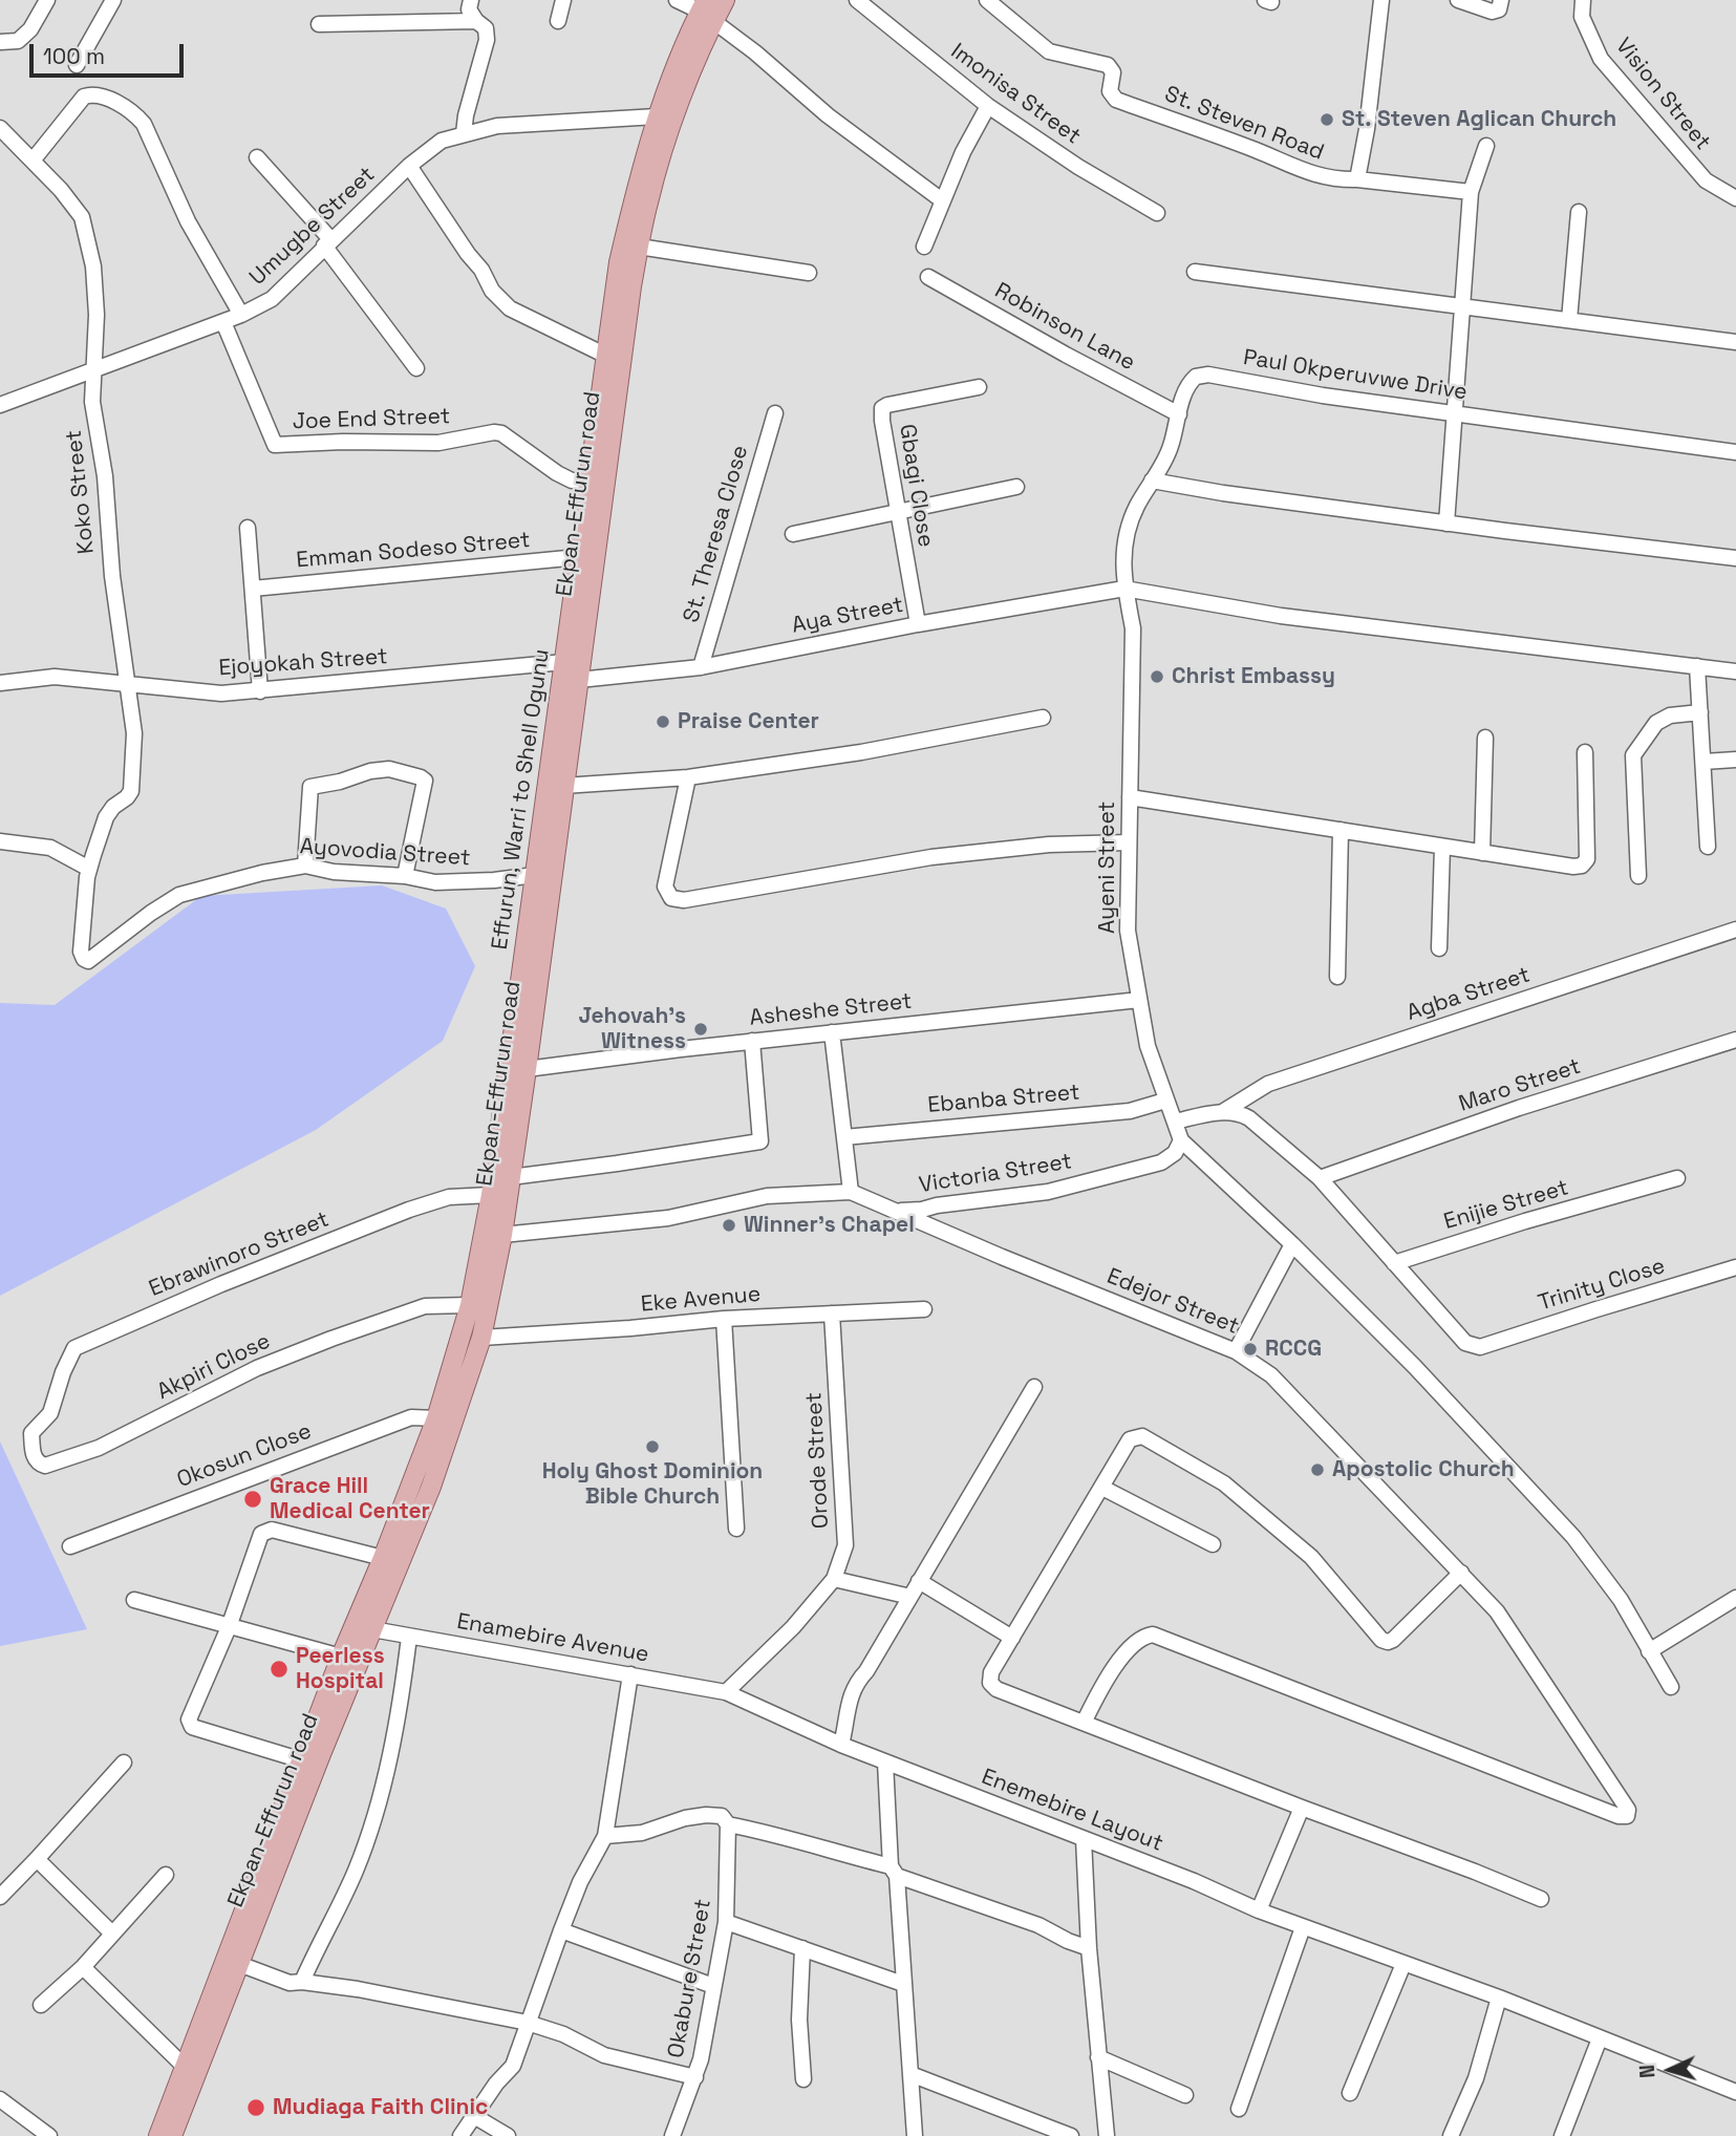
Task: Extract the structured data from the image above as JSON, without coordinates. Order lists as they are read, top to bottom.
{
  "streets": {
    "main road": ["Ekpan-Effurun road", "Effurun, Warri to Shell Ogunu"],
    "street": [
      "Imonisa Street",
      "Vision Street",
      "St. Steven Road",
      "Umugbe Street",
      "Robinson Lane",
      "Paul Okperuvwe Drive",
      "Joe End Street",
      "Gbagi Close",
      "Koko Street",
      "St. Theresa Close",
      "Emman Sodeso Street",
      "Aya Street",
      "Ejoyokah Street",
      "Ayovodia Street",
      "Ayeni Street",
      "Agba Street",
      "Asheshe Street",
      "Maro Street",
      "Ebanba Street",
      "Victoria Street",
      "Enijie Street",
      "Ebrawinoro Street",
      "Trinity Close",
      "Eke Avenue",
      "Edejor Street",
      "Akpiri Close",
      "Okosun Close",
      "Orode Street",
      "Enamebire Avenue",
      "Enemebire Layout",
      "Okabure Street"
    ]
  },
  "crossings": [
    ["Umugbe Street", "Joe End Street"],
    ["Umugbe Street", "Koko Street"],
    ["Umugbe Street", "Effurun, Warri to Shell Ogunu"],
    ["Robinson Lane", "Paul Okperuvwe Drive"],
    ["Paul Okperuvwe Drive", "Aya Street"],
    ["Paul Okperuvwe Drive", "Ayeni Street"],
    ["Joe End Street", "Effurun, Warri to Shell Ogunu"],
    ["Gbagi Close", "Aya Street"],
    ["Koko Street", "Ejoyokah Street"],
    ["Koko Street", "Ayovodia Street"],
    ["Ekpan-Effurun road", "Emman Sodeso Street"],
    ["Ekpan-Effurun road", "Aya Street"],
    ["Ekpan-Effurun road", "Effurun, Warri to Shell Ogunu"],
    ["Ekpan-Effurun road", "Asheshe Street"],
    ["Ekpan-Effurun road", "Eke Avenue"],
    ["Ekpan-Effurun road", "Edejor Street"],
    ["Ekpan-Effurun road", "Enamebire Avenue"],
    ["St. Theresa Close", "Aya Street"],
    ["Emman Sodeso Street", "Effurun, Warri to Shell Ogunu"],
    ["Aya Street", "Ayeni Street"],
    ["Ejoyokah Street", "Effurun, Warri to Shell Ogunu"],
    ["Effurun, Warri to Shell Ogunu", "Ayovodia Street"],
    ["Effurun, Warri to Shell Ogunu", "Ebrawinoro Street"],
    ["Effurun, Warri to Shell Ogunu", "Akpiri Close"],
    ["Effurun, Warri to Shell Ogunu", "Okosun Close"],
    ["Ayeni Street", "Asheshe Street"],
    ["Ayeni Street", "Ebanba Street"],
    ["Ayeni Street", "Victoria Street"],
    ["Victoria Street", "Edejor Street"],
    ["Enijie Street", "Trinity Close"],
    ["Ebrawinoro Street", "Akpiri Close"],
    ["Eke Avenue", "Orode Street"],
    ["Orode Street", "Enamebire Avenue"],
    ["Orode Street", "Enemebire Layout"],
    ["Enamebire Avenue", "Enemebire Layout"]
  ],
  "places": [
    "St. Steven Aglican Church",
    "Christ Embassy",
    "Praise Center",
    "Jehovah's Witness",
    "Winner's Chapel",
    "RCCG",
    "Holy Ghost Dominion Bible Church",
    "Apostolic Church",
    "Grace Hill Medical Center",
    "Peerless Hospital",
    "Mudiaga Faith Clinic"
  ],
  "scale_bar": "100 m",
  "north": "left"
}
